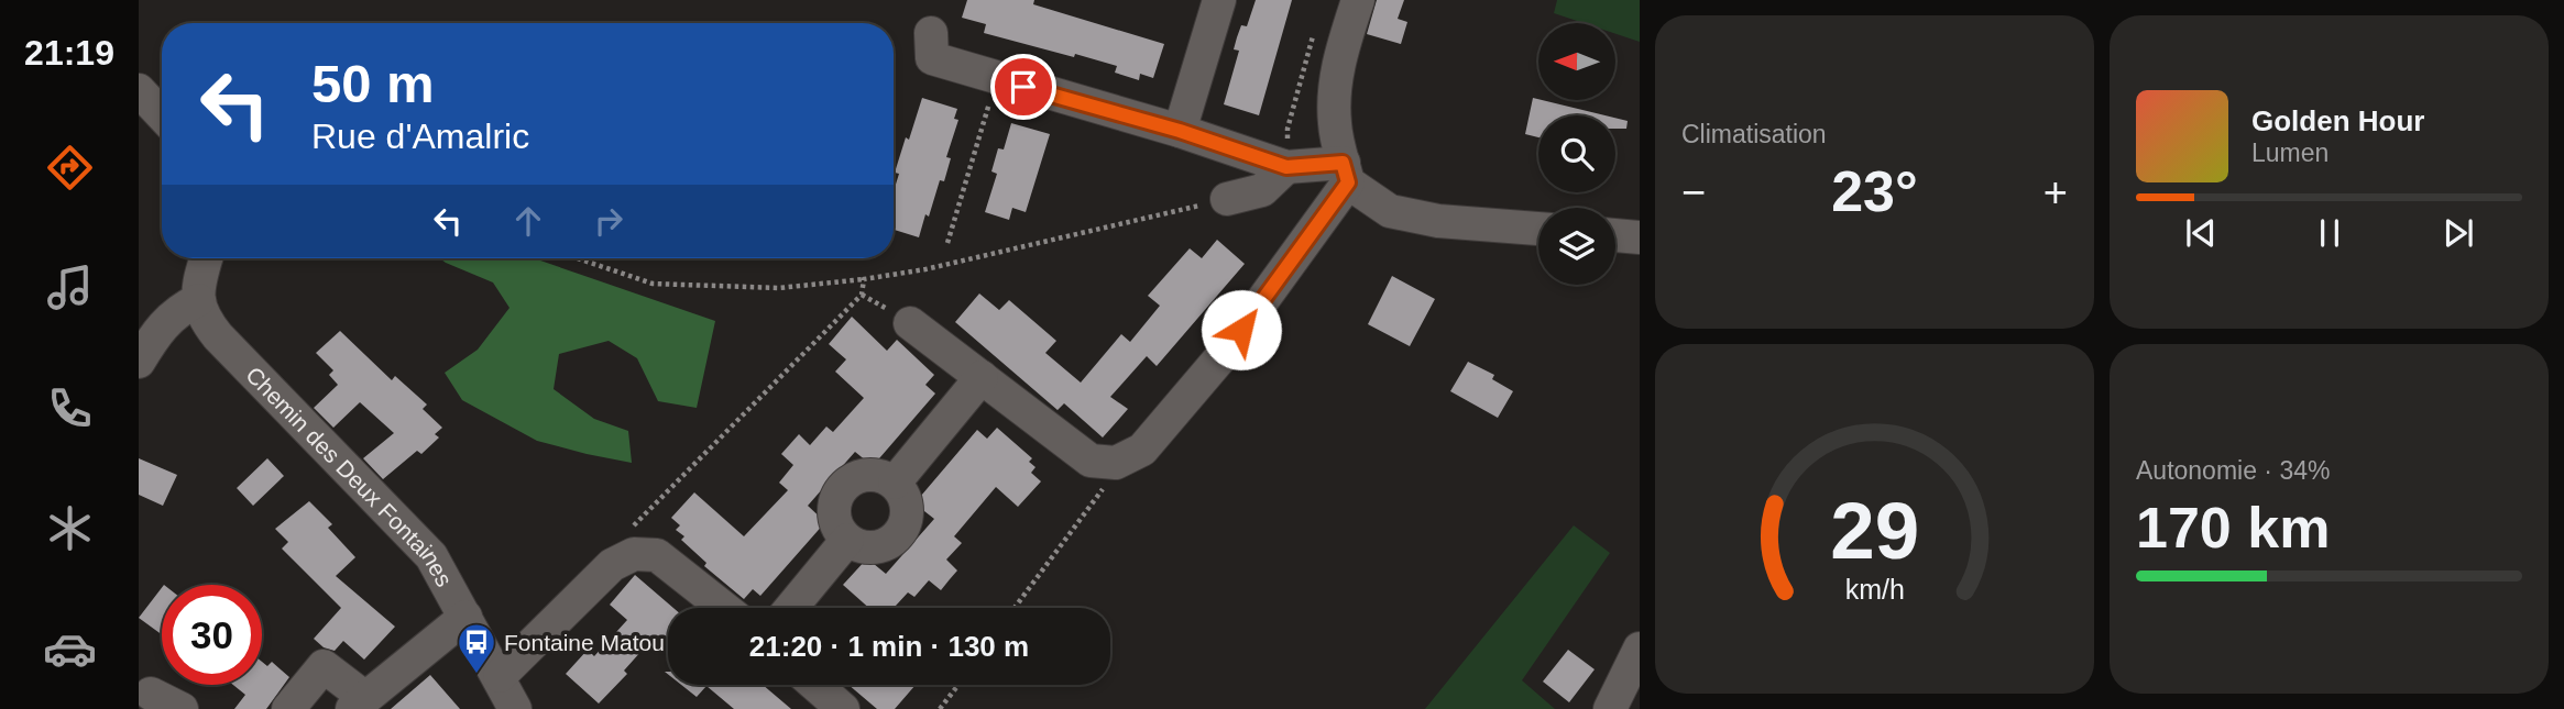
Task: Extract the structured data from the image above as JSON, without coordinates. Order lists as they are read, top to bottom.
{
  "streets": {
    "street": ["Chemin des Deux Fontaines"]
  },
  "places": {
    "bus stop": ["Fontaine Matou"]
  },
  "north": "left",
  "page": {
    "tabs": "21:19",
    "tile": [
      "Climatisation",
      ["Autonomie · 34%", "170 km"]
    ],
    "turn": ["50 m", "Rue d'Amalric"],
    "song": ["Golden Hour", "Lumen"],
    "heat": ["−", "23°", "+"],
    "limit": "30",
    "trip": "21:20 · 1 min · 130 m",
    "gauge": ["29", "km/h"]
  }
}
